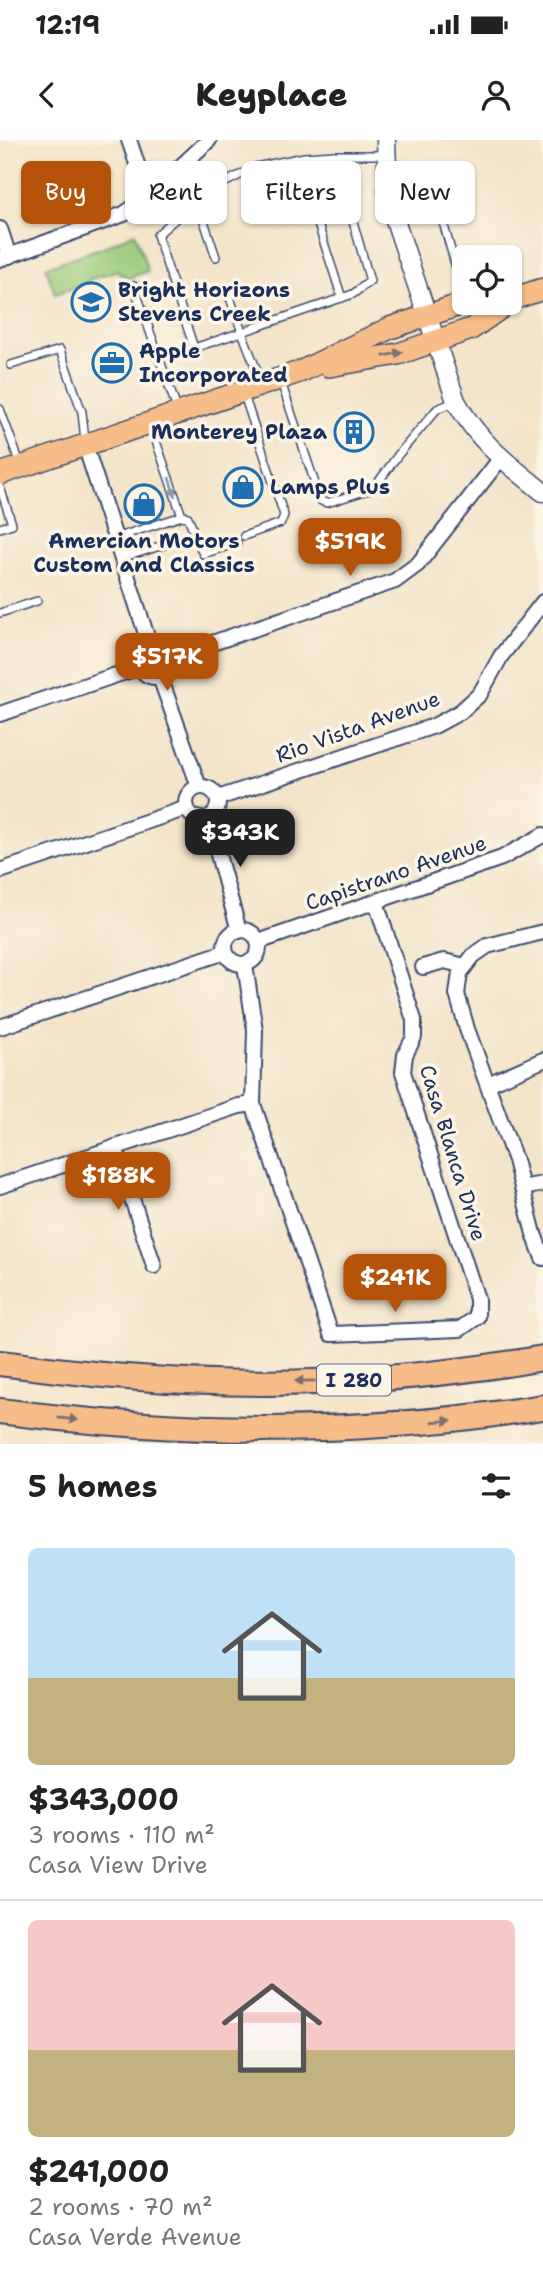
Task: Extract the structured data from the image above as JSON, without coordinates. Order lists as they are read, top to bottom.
{
  "streets": {
    "highway": ["I 280"],
    "street": ["Rio Vista Avenue", "Capistrano Avenue", "Casa Blanca Drive"]
  },
  "crossings": [
    ["Capistrano Avenue", "Casa Blanca Drive"]
  ],
  "places": {
    "school or university": ["Bright Horizons Stevens Creek"],
    "office": ["Apple Incorporated"],
    "building": ["Monterey Plaza"],
    "shop": ["Lamps Plus", "Amercian Motors Custom and Classics"]
  },
  "page": {
    "status": "12:19",
    "header": "Keyplace",
    "chip": [
      "Buy",
      "Rent",
      "Filters",
      "New"
    ],
    "price": [
      "$519K",
      "$517K",
      "$343K",
      "$188K",
      "$241K"
    ],
    "heading": "5 homes",
    "list": [
      {
        "name": "$343,000",
        "note": "3 rooms · 110 m² · Casa View Drive"
      },
      {
        "name": "$241,000",
        "note": "2 rooms · 70 m² · Casa Verde Avenue"
      }
    ]
  }
}
